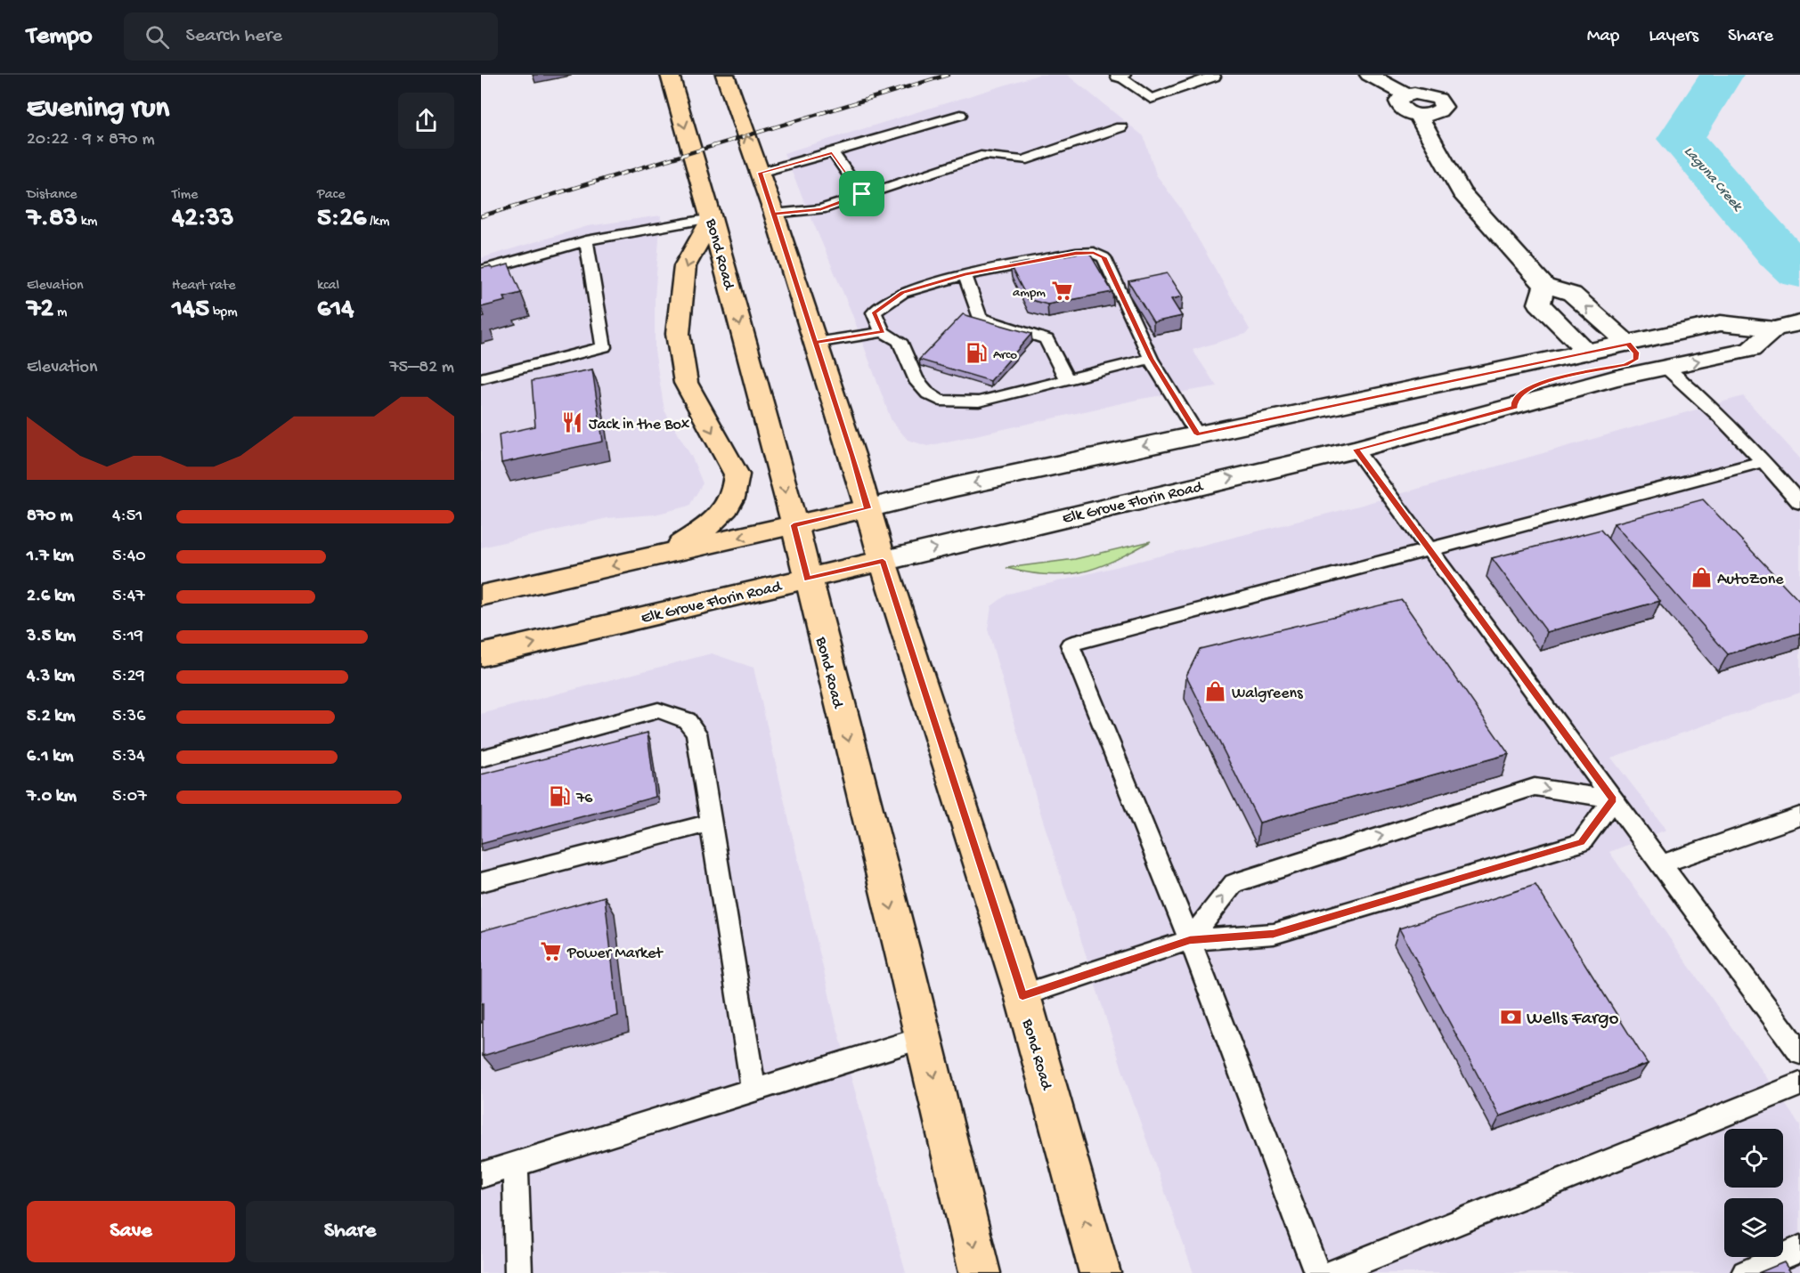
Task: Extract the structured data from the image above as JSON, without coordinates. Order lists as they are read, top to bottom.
{
  "streets": {
    "main road": ["Bond Road", "Elk Grove Florin Road"]
  },
  "crossings": [
    ["Bond Road", "Elk Grove Florin Road"]
  ],
  "water": ["Laguna Creek"],
  "places": {
    "supermarket": ["ampm", "Power Market"],
    "fuel station": ["Arco", "76"],
    "restaurant": ["Jack in the Box"],
    "shop": ["AutoZone", "Walgreens"],
    "bank": ["Wells Fargo"]
  },
  "page": {
    "header": "Tempo",
    "search": "Search here",
    "nav": ["Map", "Layers", "Share"],
    "heading": ["Evening run", "20:22 · 9 × 870 m"],
    "stats": [
      ["Distance", "7.83 km"],
      ["Time", "42:33"],
      ["Pace", "5:26 /km"],
      ["Elevation", "72 m"],
      ["Heart rate", "145 bpm"],
      ["kcal", "614"]
    ],
    "chart": ["Elevation", "75–82 m"],
    "list": [
      {
        "name": "870 m",
        "note": "4:51"
      },
      {
        "name": "1.7 km",
        "note": "5:40"
      },
      {
        "name": "2.6 km",
        "note": "5:47"
      },
      {
        "name": "3.5 km",
        "note": "5:19"
      },
      {
        "name": "4.3 km",
        "note": "5:29"
      },
      {
        "name": "5.2 km",
        "note": "5:36"
      },
      {
        "name": "6.1 km",
        "note": "5:34"
      },
      {
        "name": "7.0 km",
        "note": "5:07"
      }
    ],
    "buttons": ["Save", "Share"]
  }
}
